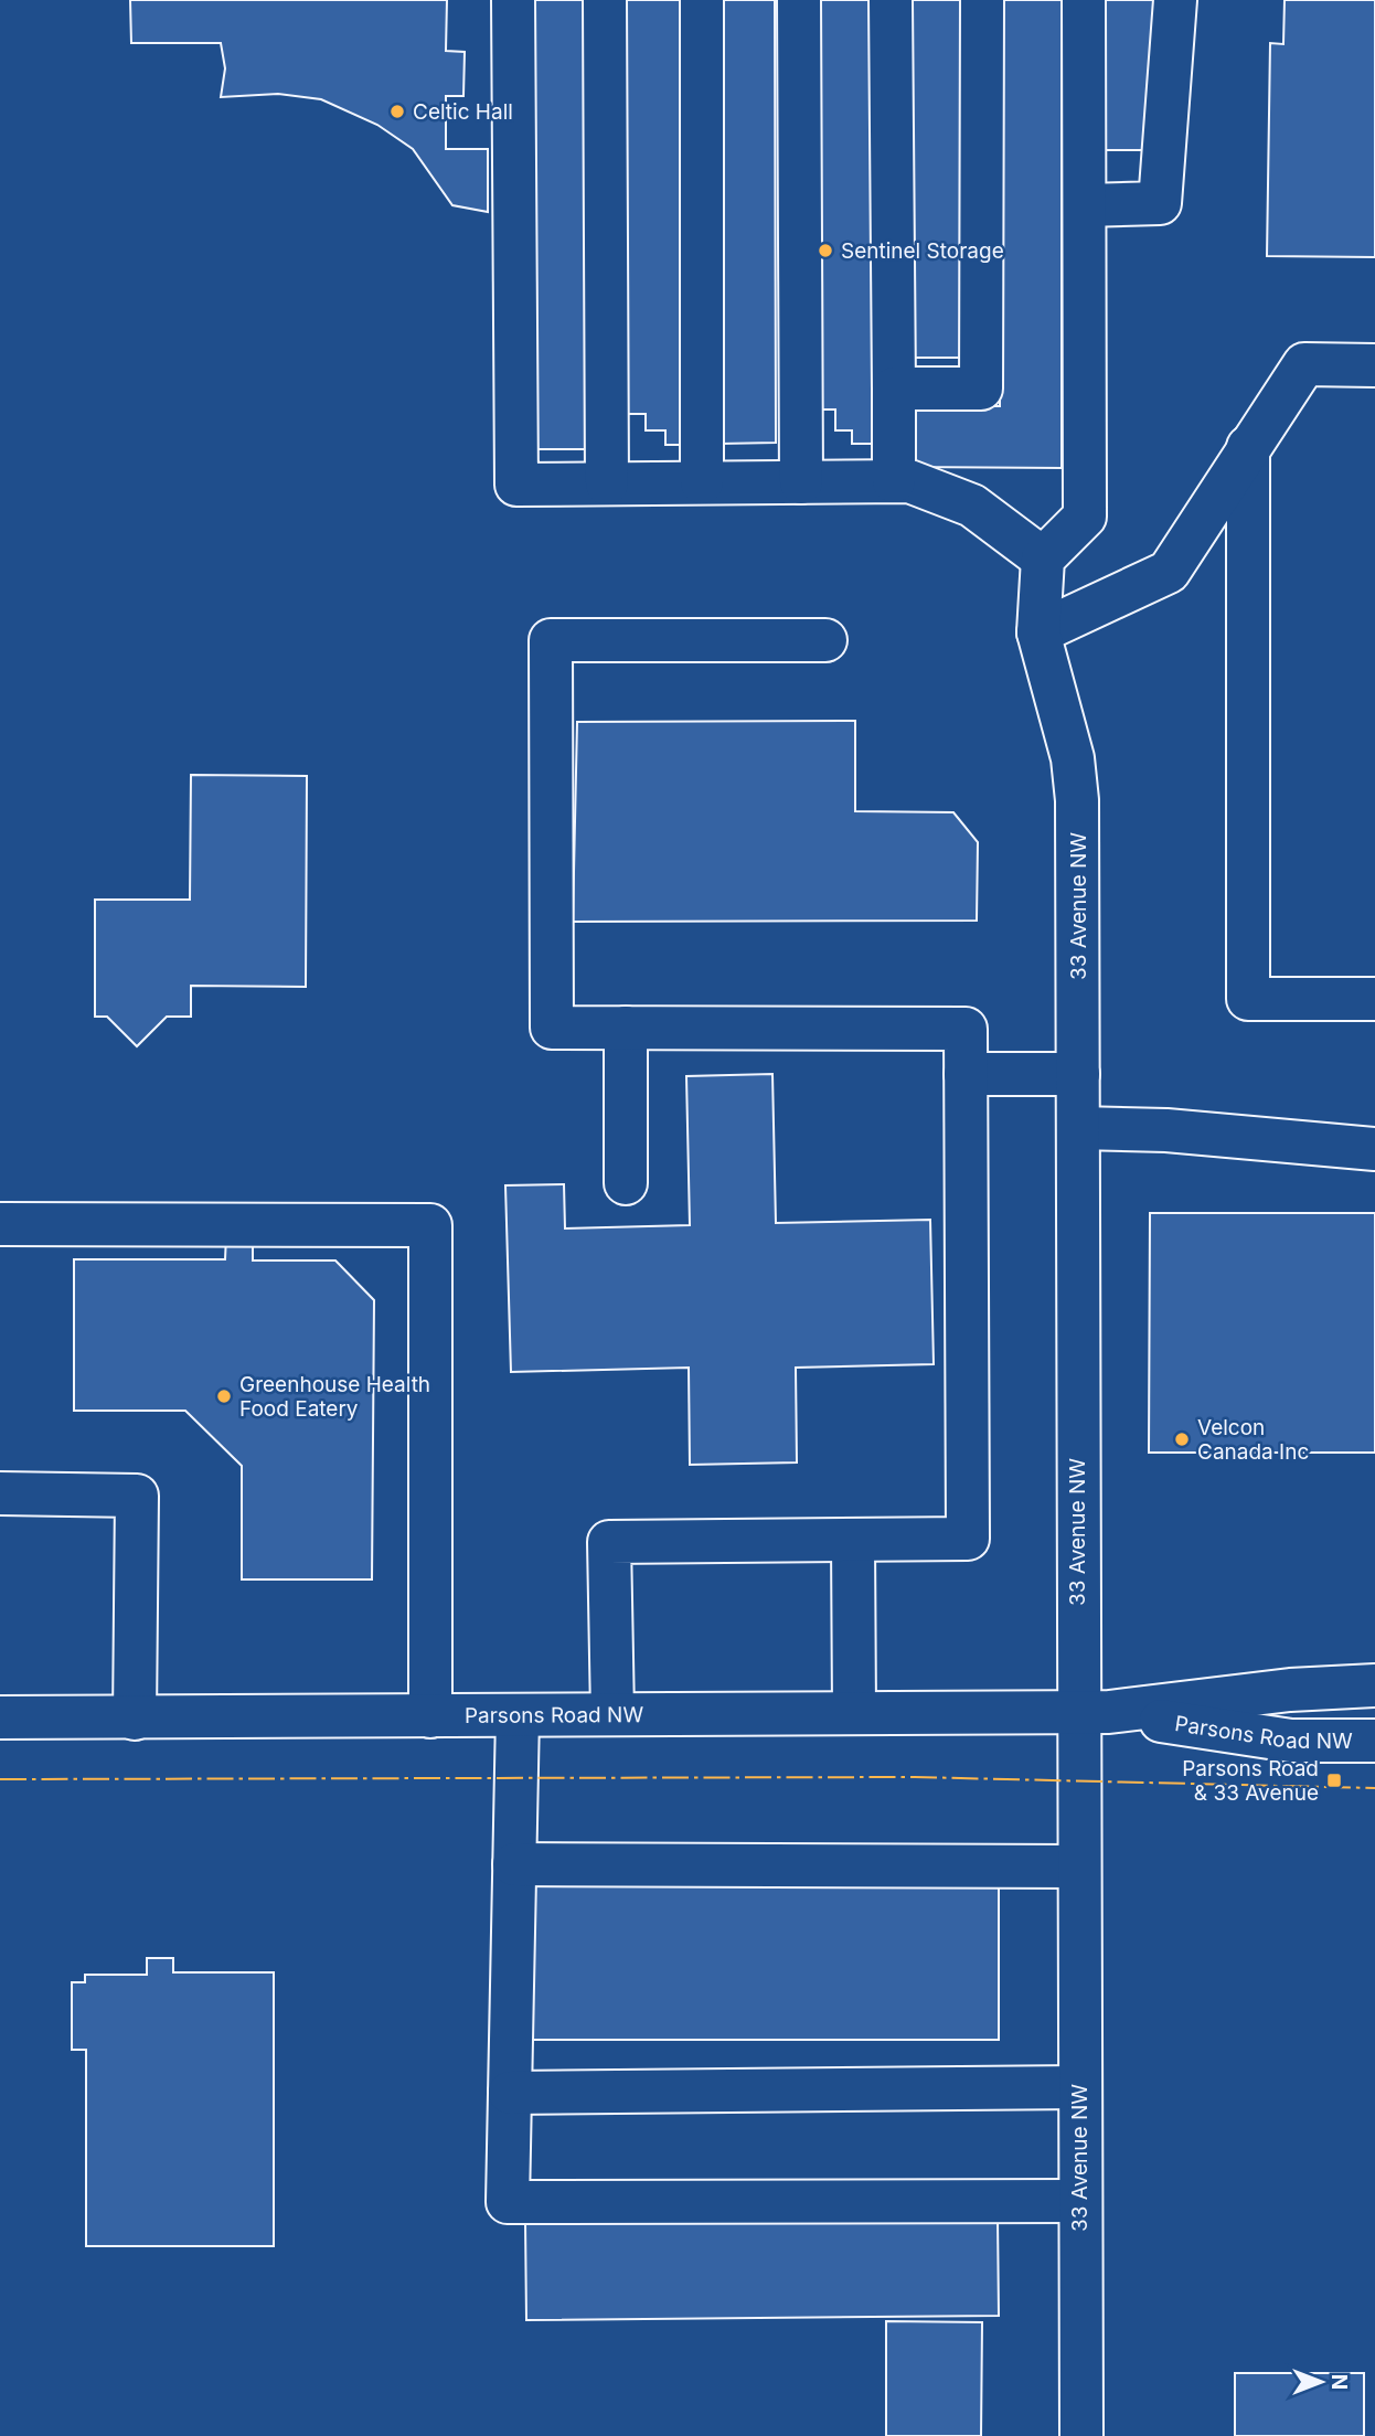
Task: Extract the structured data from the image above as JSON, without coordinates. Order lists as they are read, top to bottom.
{
  "streets": {
    "street": ["33 Avenue NW", "Parsons Road NW"]
  },
  "crossings": [
    ["33 Avenue NW", "Parsons Road NW"]
  ],
  "places": {
    "other": [
      "Celtic Hall",
      "Sentinel Storage",
      "Greenhouse Health Food Eatery",
      "Velcon Canada Inc"
    ],
    "transit": ["Parsons Road & 33 Avenue"]
  },
  "north": "right"
}
